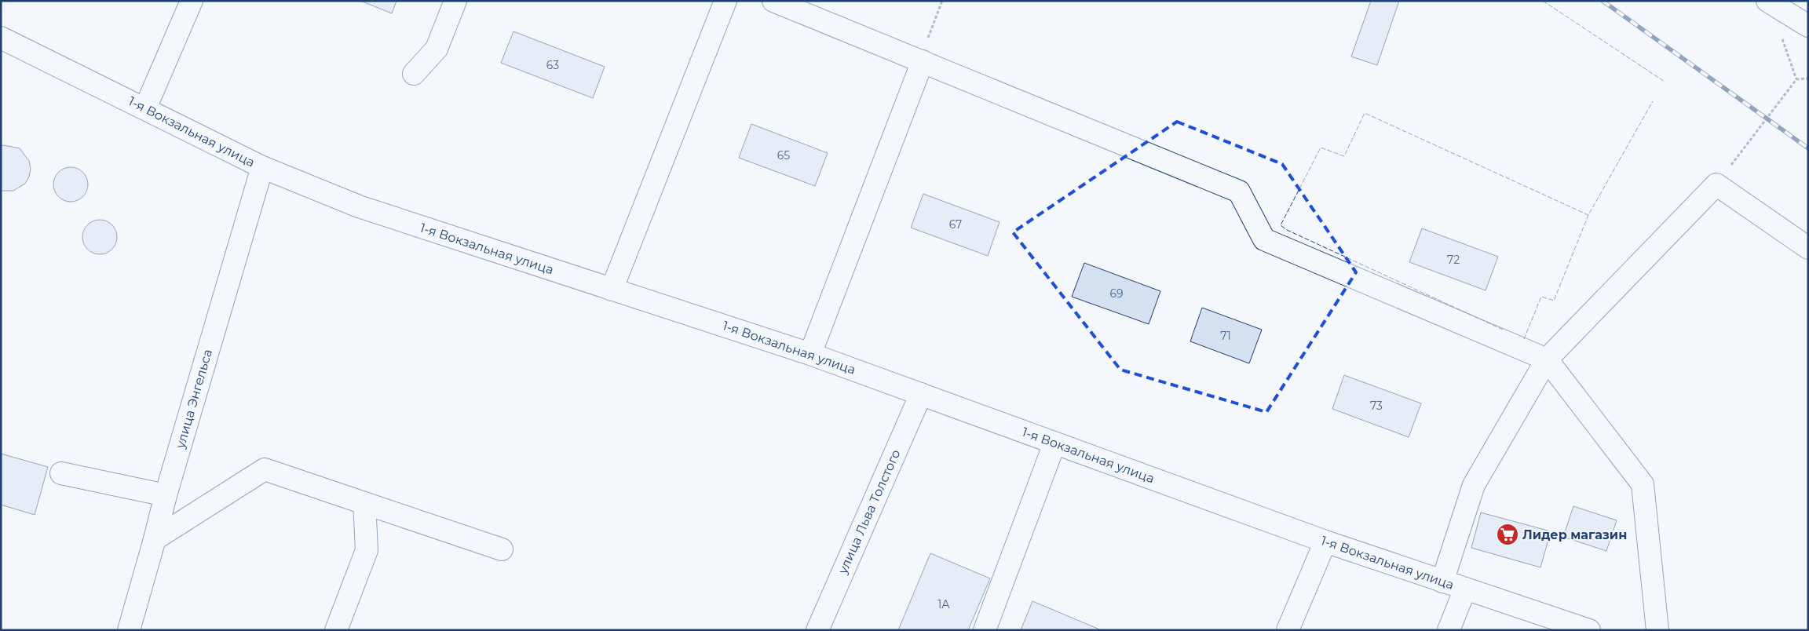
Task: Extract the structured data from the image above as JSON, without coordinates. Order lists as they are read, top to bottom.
{
  "streets": {
    "street": ["1-я Вокзальная улица", "улица Энгельса", "улица Льва Толстого"]
  },
  "crossings": [
    ["1-я Вокзальная улица", "улица Энгельса"],
    ["1-я Вокзальная улица", "улица Льва Толстого"]
  ],
  "places": {
    "supermarket": ["Лидер магазин"]
  },
  "house_numbers": [
    "63",
    "65",
    "67",
    "72",
    "69",
    "71",
    "73",
    "1А"
  ]
}
